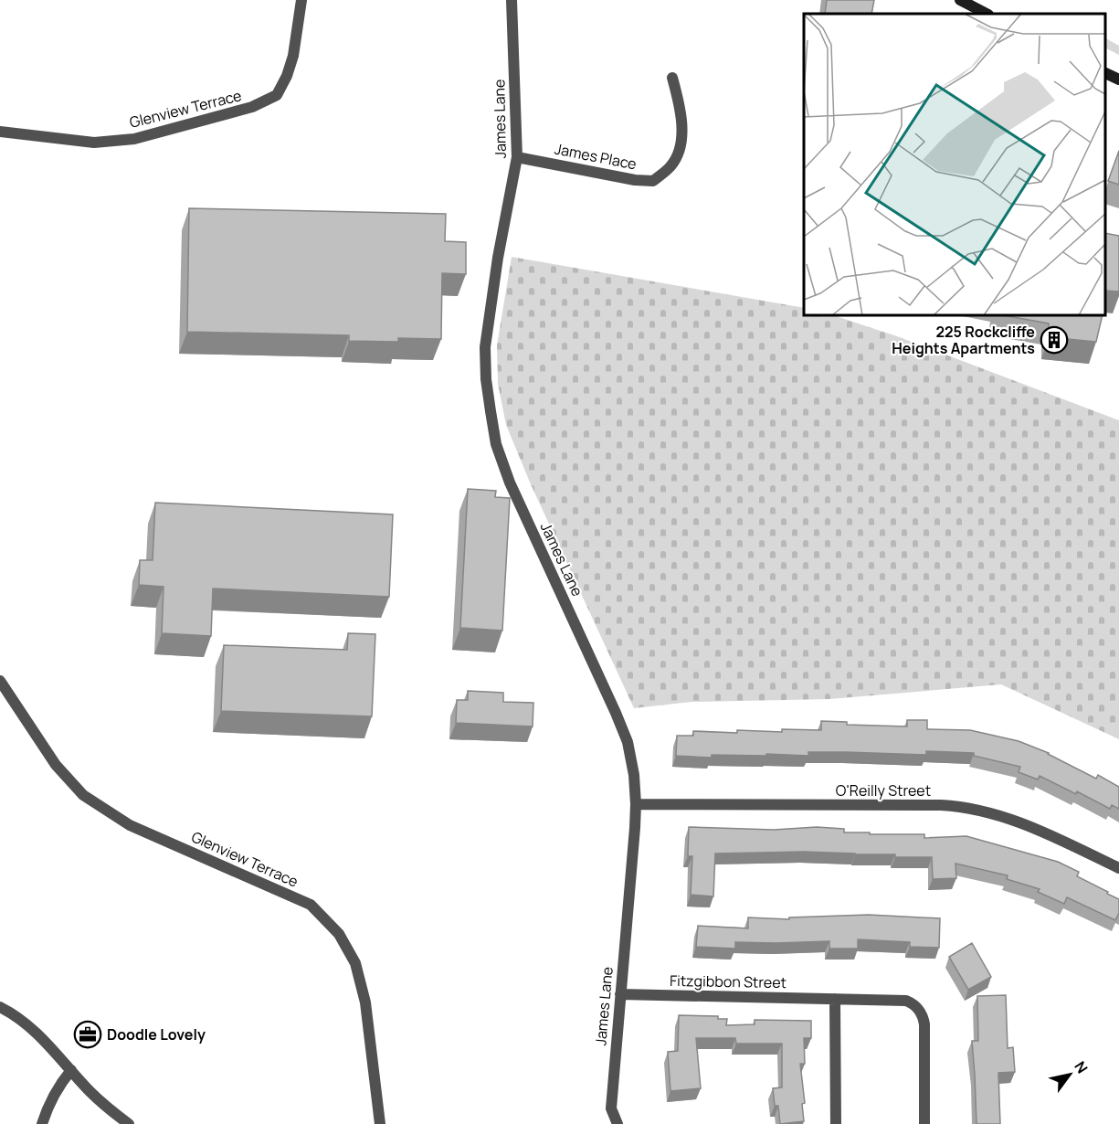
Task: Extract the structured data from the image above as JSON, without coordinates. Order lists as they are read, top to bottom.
{
  "streets": {
    "street": [
      "Glenview Terrace",
      "James Lane",
      "James Place",
      "O'Reilly Street",
      "Fitzgibbon Street"
    ]
  },
  "crossings": [
    ["James Lane", "James Place"],
    ["James Lane", "O'Reilly Street"],
    ["James Lane", "Fitzgibbon Street"]
  ],
  "places": {
    "building": ["225 Rockcliffe Heights Apartments"],
    "office": ["Doodle Lovely"]
  },
  "north": "top right"
}
